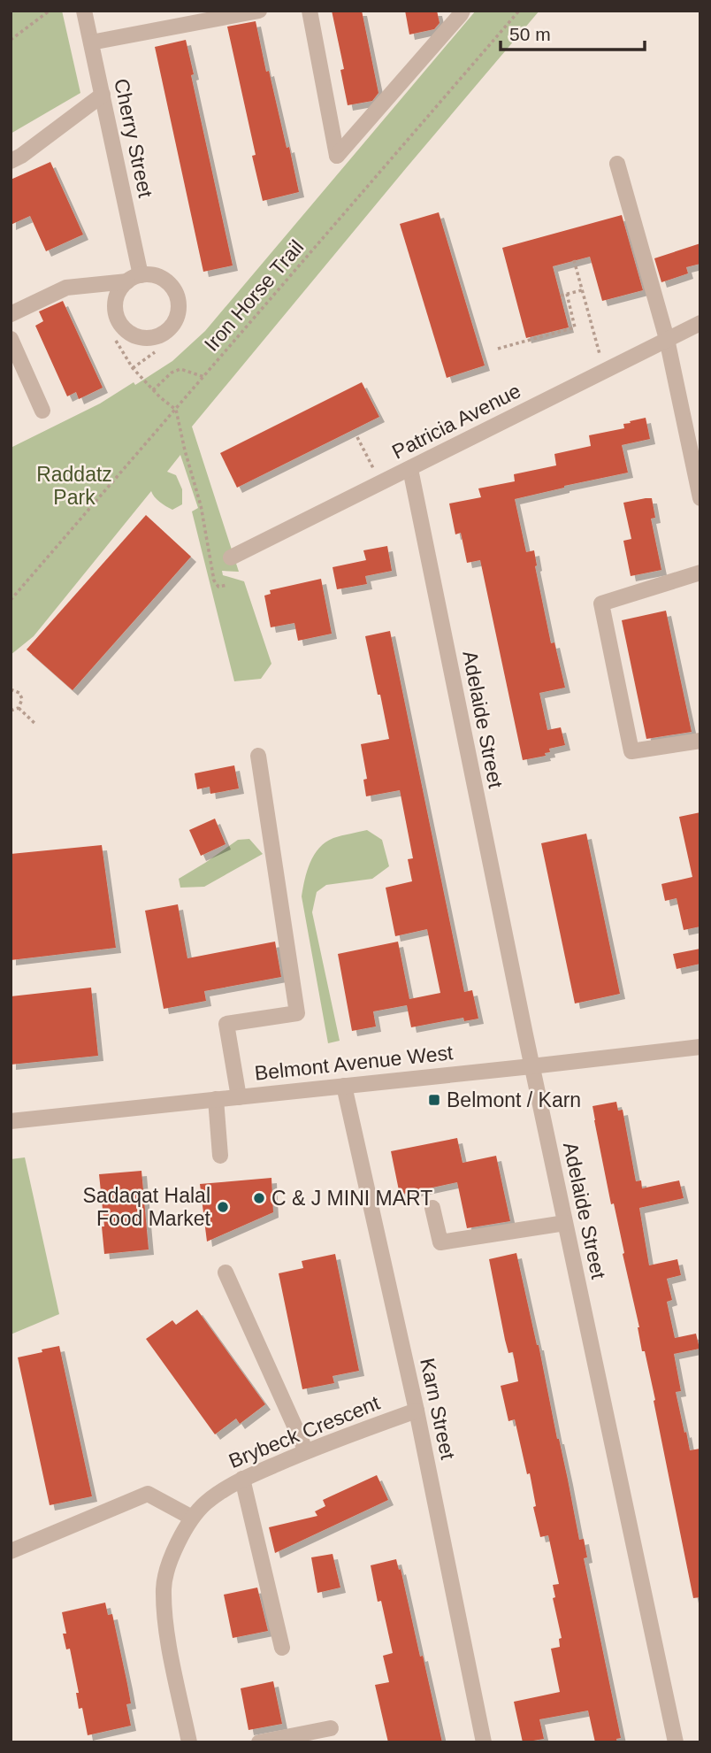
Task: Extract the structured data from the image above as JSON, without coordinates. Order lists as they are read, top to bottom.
{
  "streets": {
    "street": [
      "Cherry Street",
      "Patricia Avenue",
      "Adelaide Street",
      "Belmont Avenue West",
      "Karn Street",
      "Brybeck Crescent"
    ],
    "path": ["Iron Horse Trail"]
  },
  "crossings": [
    ["Patricia Avenue", "Adelaide Street"],
    ["Adelaide Street", "Belmont Avenue West"],
    ["Belmont Avenue West", "Karn Street"],
    ["Karn Street", "Brybeck Crescent"]
  ],
  "parks": ["Raddatz Park"],
  "places": {
    "transit": ["Belmont / Karn"],
    "other": ["C & J MINI MART", "Sadaqat Halal Food Market"]
  },
  "scale_bar": "50 m"
}
